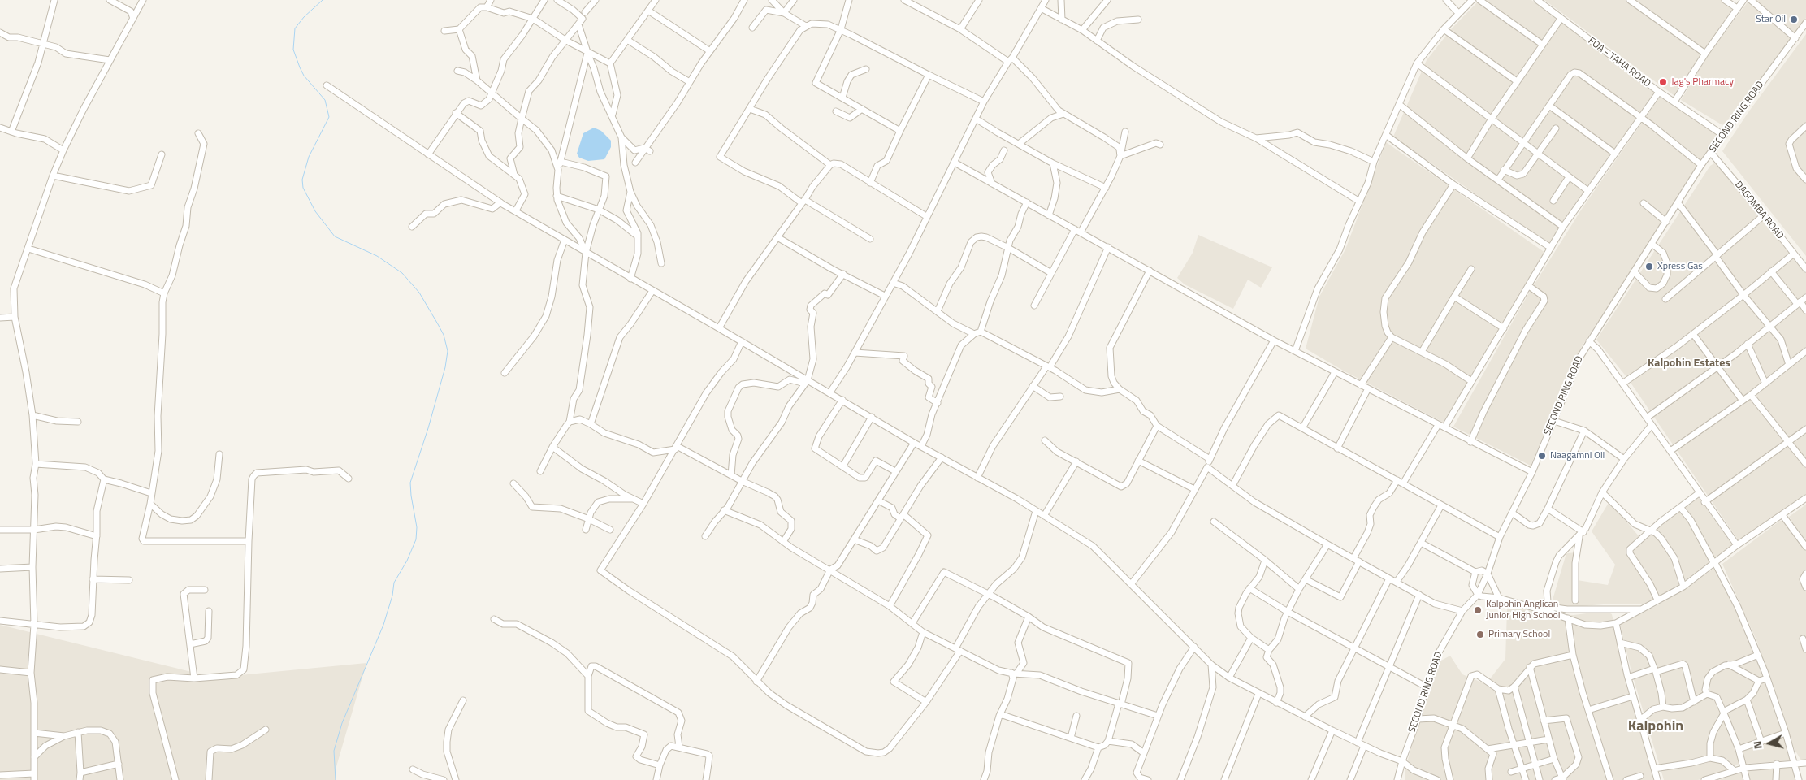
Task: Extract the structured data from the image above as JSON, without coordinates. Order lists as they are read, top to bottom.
{
  "streets": {
    "street": ["FOA - TAHA ROAD", "SECOND RING ROAD", "DAGOMBA ROAD"]
  },
  "crossings": [
    ["FOA - TAHA ROAD", "SECOND RING ROAD"],
    ["SECOND RING ROAD", "DAGOMBA ROAD"]
  ],
  "districts": ["Kalpohin Estates", "Kalpohin"],
  "places": [
    "Star Oil",
    "Jag's Pharmacy",
    "Xpress Gas",
    "Naagamni Oil",
    "Kalpohin Anglican Junior High School",
    "Primary School"
  ],
  "north": "left"
}
